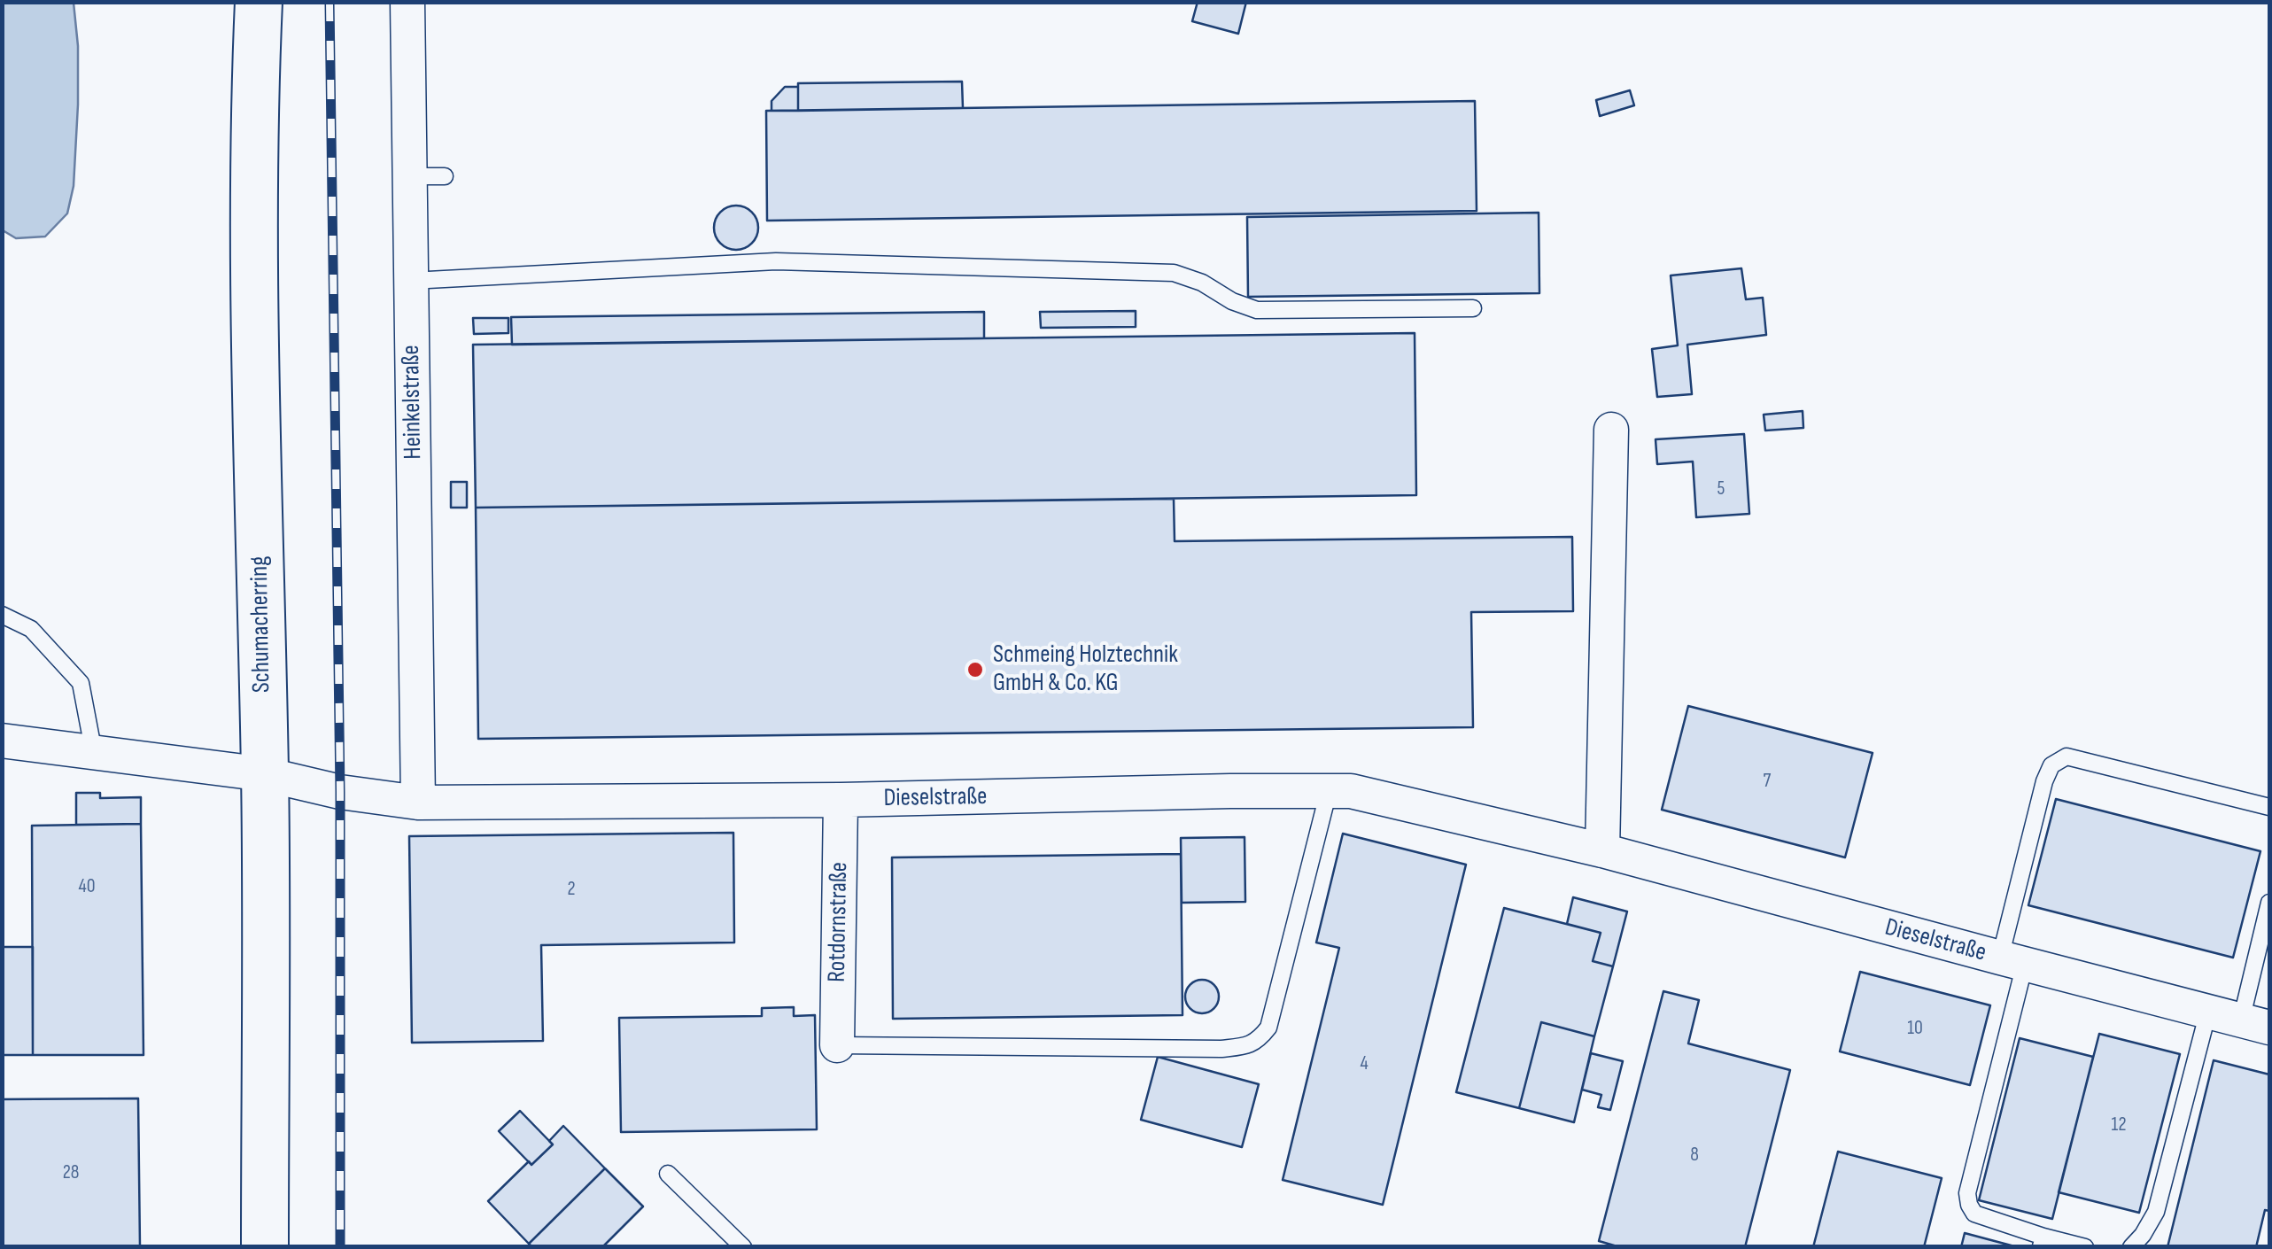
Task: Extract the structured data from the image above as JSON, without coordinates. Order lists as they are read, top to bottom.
{
  "streets": {
    "main road": ["Schumacherring"],
    "street": ["Heinkelstraße", "Dieselstraße", "Rotdornstraße"]
  },
  "crossings": [
    ["Heinkelstraße", "Dieselstraße"],
    ["Schumacherring", "Dieselstraße"],
    ["Dieselstraße", "Rotdornstraße"]
  ],
  "places": ["Schmeing Holztechnik GmbH & Co. KG"],
  "house_numbers": [
    "5",
    "7",
    "40",
    "2",
    "10",
    "4",
    "12",
    "8",
    "28"
  ]
}
